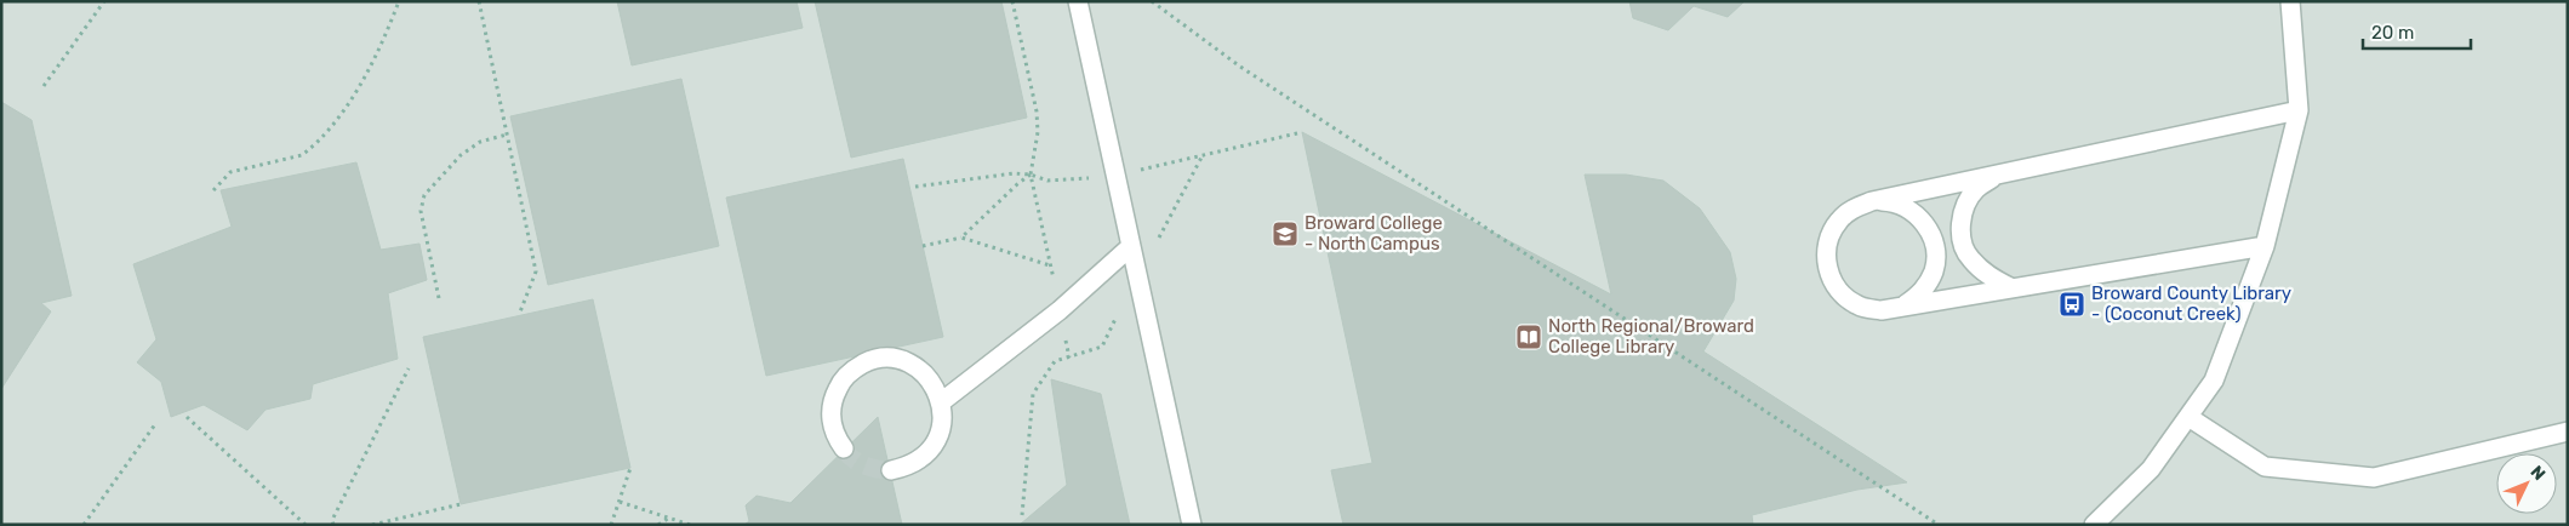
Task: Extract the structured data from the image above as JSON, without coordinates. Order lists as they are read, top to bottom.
{
  "places": {
    "school or university": ["Broward College - North Campus"],
    "bus stop": ["Broward County Library - (Coconut Creek)"],
    "library": ["North Regional/Broward College Library"]
  },
  "scale_bar": "20 m",
  "north": "top right"
}
